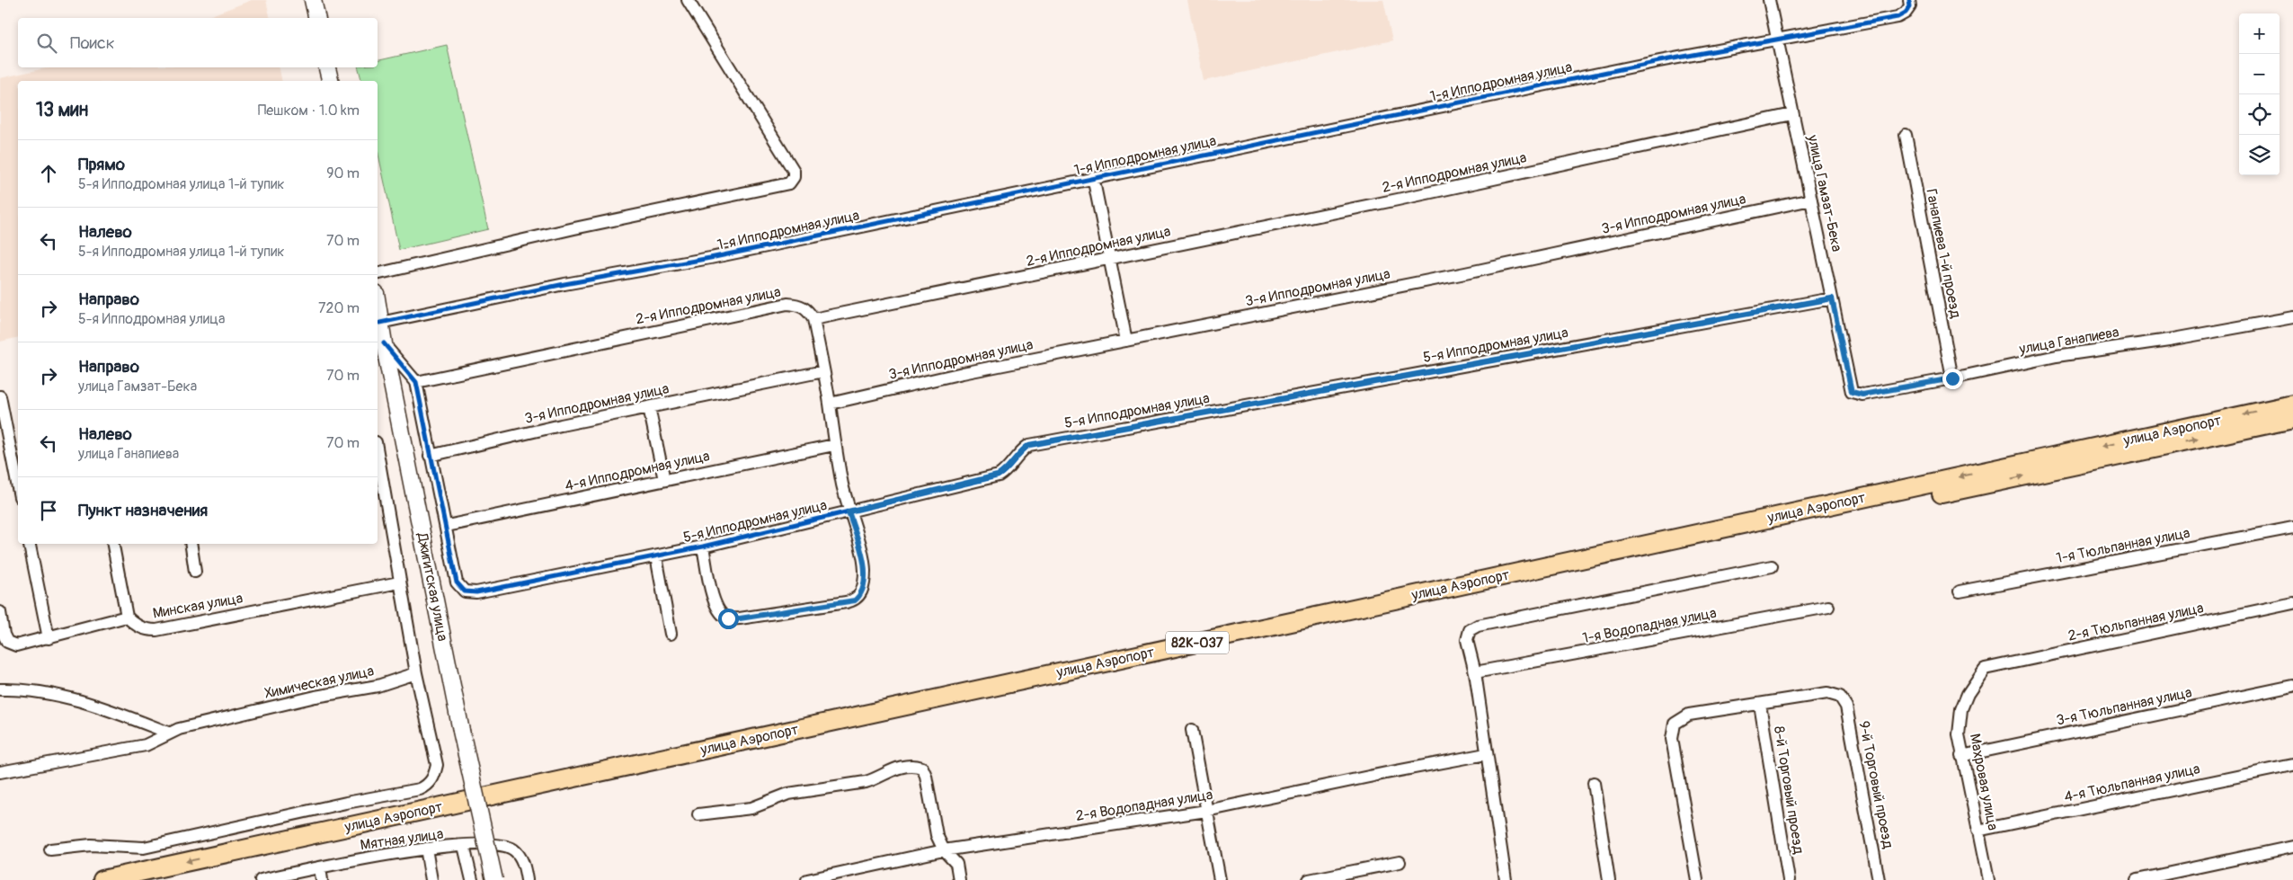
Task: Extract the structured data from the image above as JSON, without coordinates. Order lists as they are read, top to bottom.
{
  "streets": {
    "main road": ["улица Аэропорт", "82К-037"],
    "street": [
      "1-я Ипподромная улица",
      "2-я Ипподромная улица",
      "улица Гамзат-Бека",
      "3-я Ипподромная улица",
      "Ганапиева 1-й проезд",
      "улица Ганапиева",
      "5-я Ипподромная улица",
      "4-я Ипподромная улица",
      "1-я Тюльпанная улица",
      "Джигитская улица",
      "Минская улица",
      "2-я Тюльпанная улица",
      "1-я Водопадная улица",
      "Химическая улица",
      "3-я Тюльпанная улица",
      "Махровая улица",
      "4-я Тюльпанная улица",
      "9-й Торговый проезд",
      "8-й Торговый проезд",
      "2-я Водопадная улица",
      "Мятная улица"
    ]
  },
  "crossings": [
    ["1-я Ипподромная улица", "улица Гамзат-Бека"],
    ["1-я Ипподромная улица", "Джигитская улица"],
    ["2-я Ипподромная улица", "улица Гамзат-Бека"],
    ["улица Гамзат-Бека", "3-я Ипподромная улица"],
    ["улица Гамзат-Бека", "улица Ганапиева"],
    ["улица Гамзат-Бека", "5-я Ипподромная улица"],
    ["Ганапиева 1-й проезд", "улица Ганапиева"],
    ["5-я Ипподромная улица", "4-я Ипподромная улица"],
    ["2-я Тюльпанная улица", "Махровая улица"],
    ["3-я Тюльпанная улица", "Махровая улица"],
    ["Махровая улица", "4-я Тюльпанная улица"],
    ["9-й Торговый проезд", "8-й Торговый проезд"]
  ],
  "page": {
    "map_buttons": ["+", "−"],
    "search": "Поиск",
    "heading": ["13 мин", "Пешком · 1.0 km"],
    "list": [
      ["Прямо", "5-я Ипподромная улица 1-й тупик", "90 m"],
      ["Налево", "5-я Ипподромная улица 1-й тупик", "70 m"],
      ["Направо", "5-я Ипподромная улица", "720 m"],
      ["Направо", "улица Гамзат-Бека", "70 m"],
      ["Налево", "улица Ганапиева", "70 m"],
      "Пункт назначения"
    ]
  }
}
